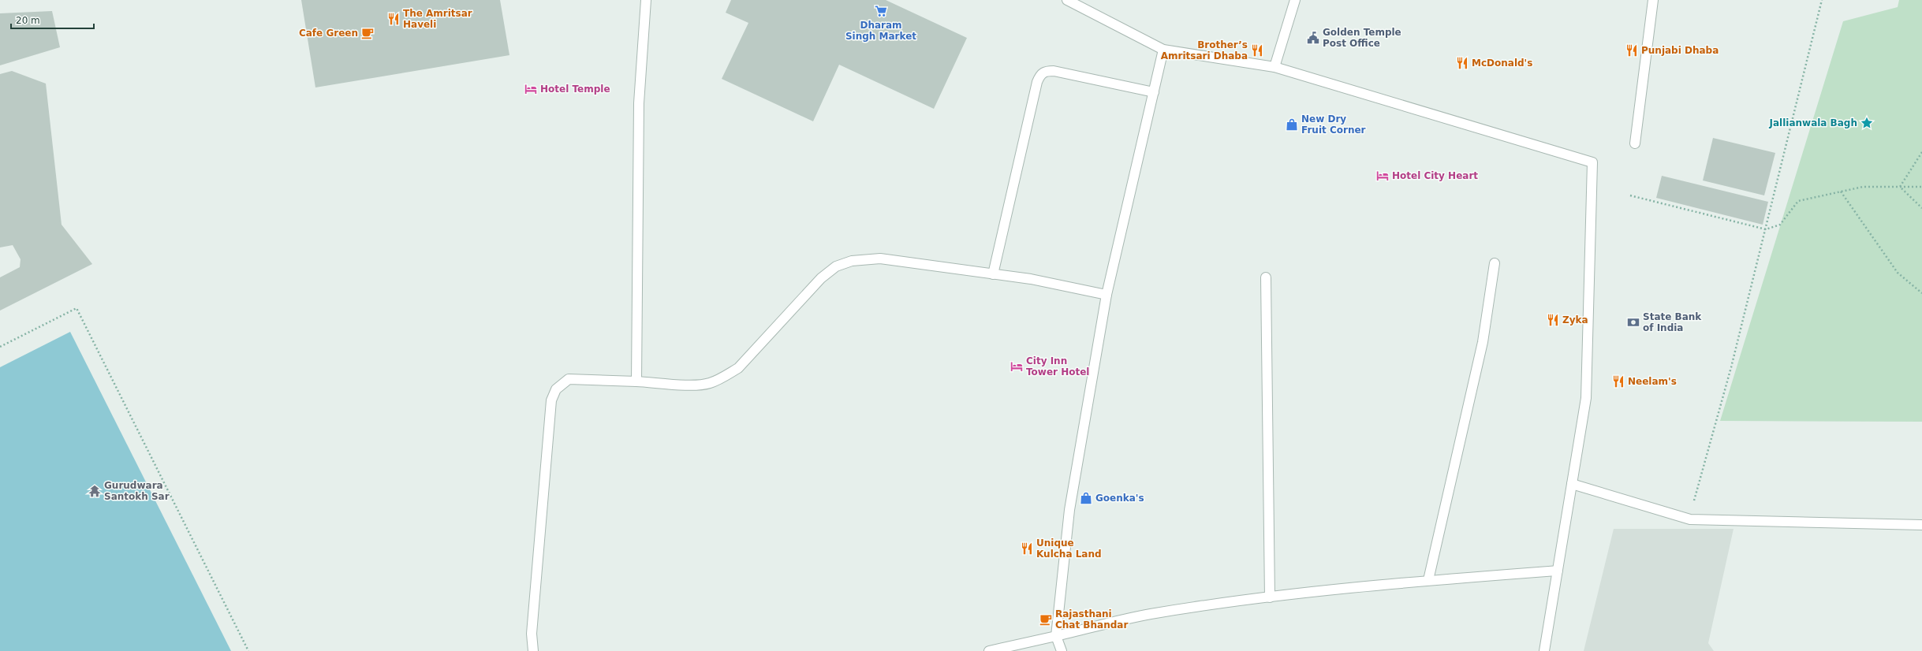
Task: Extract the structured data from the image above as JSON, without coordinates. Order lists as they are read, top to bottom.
{
  "places": {
    "supermarket": ["Dharam Singh Market"],
    "restaurant": [
      "The Amritsar Haveli",
      "Brother’s Amritsari Dhaba",
      "Punjabi Dhaba",
      "McDonald's",
      "Zyka",
      "Neelam's",
      "Unique Kulcha Land"
    ],
    "cafe": ["Cafe Green", "Rajasthani Chat Bhandar"],
    "public building": ["Golden Temple Post Office"],
    "hotel": ["Hotel Temple", "Hotel City Heart", "City Inn Tower Hotel"],
    "place": ["Jallianwala Bagh"],
    "shop": ["New Dry Fruit Corner", "Goenka's"],
    "bank": ["State Bank of India"],
    "temple": ["Gurudwara Santokh Sar"]
  },
  "scale_bar": "20 m"
}
